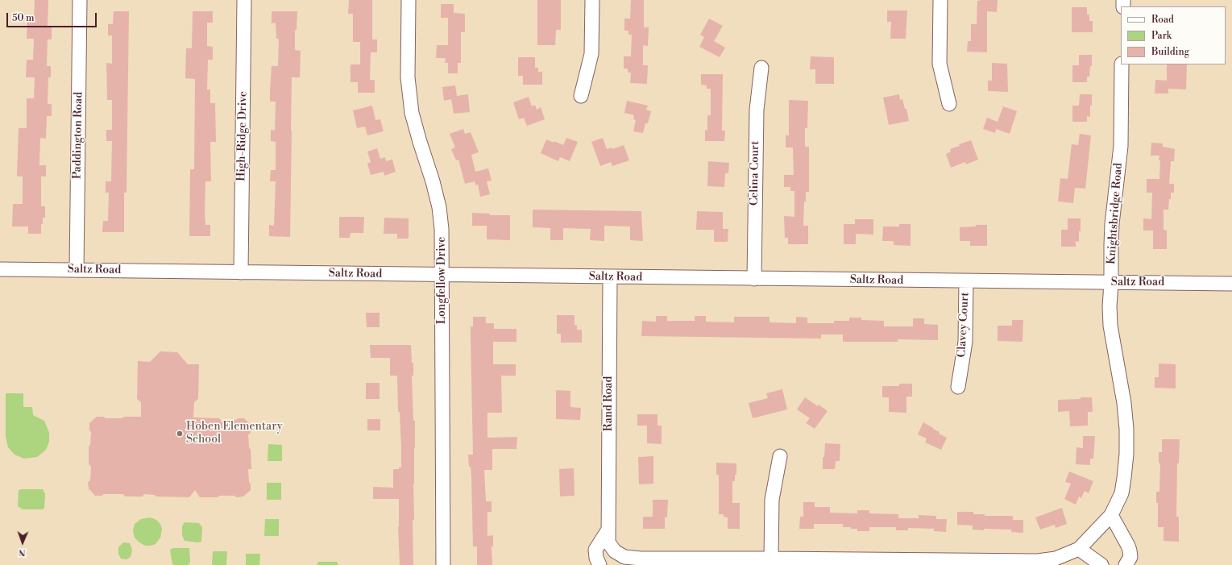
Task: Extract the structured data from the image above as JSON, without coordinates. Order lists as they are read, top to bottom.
{
  "streets": {
    "street": [
      "Paddington Road",
      "High-Ridge Drive",
      "Celina Court",
      "Knightsbridge Road",
      "Saltz Road",
      "Longfellow Drive",
      "Clavey Court",
      "Rand Road"
    ]
  },
  "crossings": [
    ["Paddington Road", "Saltz Road"],
    ["High-Ridge Drive", "Saltz Road"],
    ["Celina Court", "Saltz Road"],
    ["Knightsbridge Road", "Saltz Road"],
    ["Saltz Road", "Longfellow Drive"],
    ["Saltz Road", "Clavey Court"],
    ["Saltz Road", "Rand Road"]
  ],
  "places": ["Hoben Elementary School"],
  "legend": ["Road", "Park", "Building"],
  "scale_bar": "50 m",
  "north": "bottom"
}
